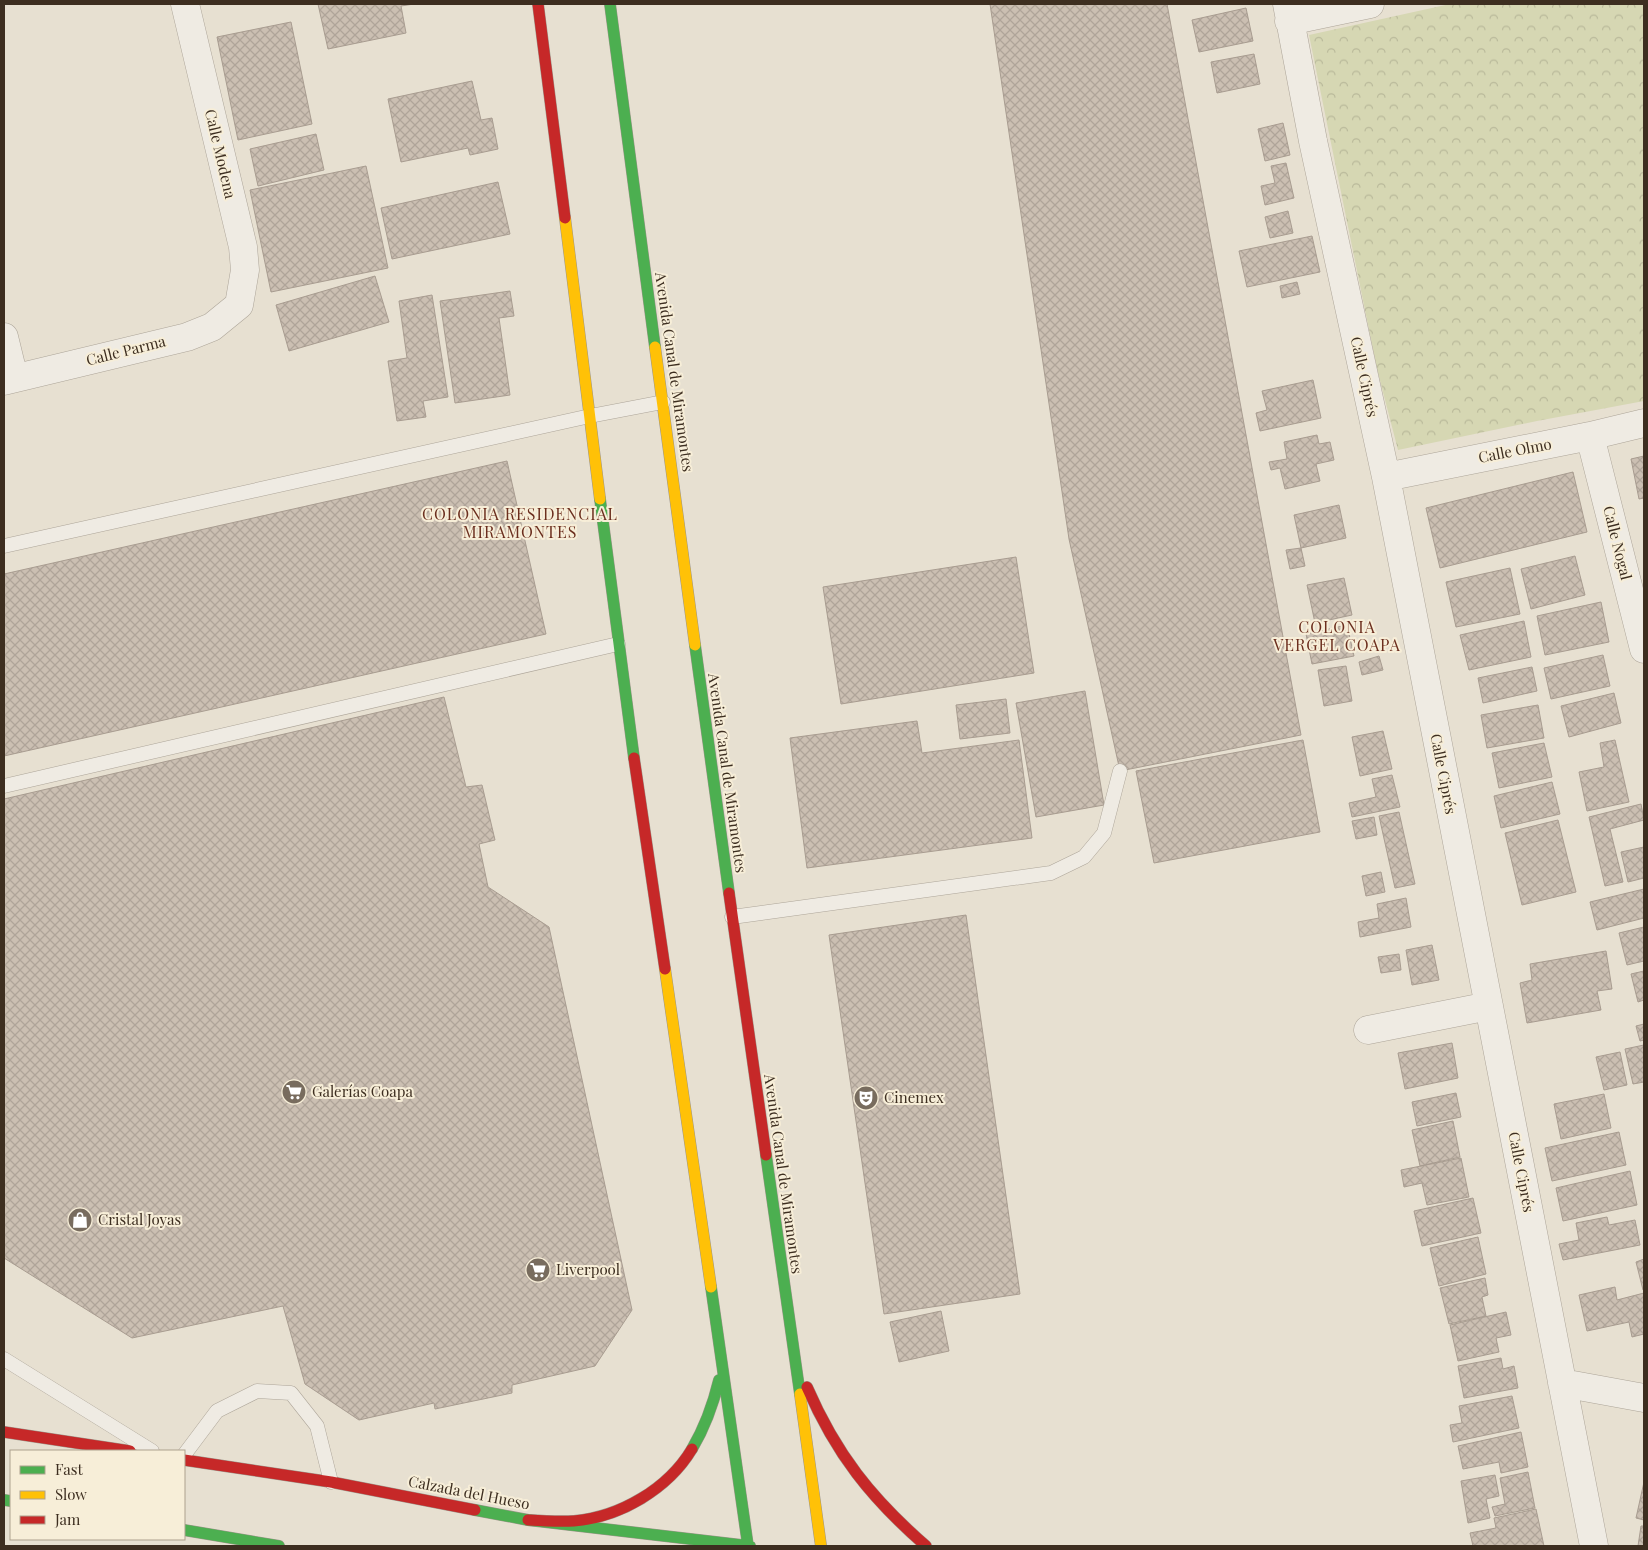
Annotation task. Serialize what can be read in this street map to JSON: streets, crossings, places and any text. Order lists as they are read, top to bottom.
{
  "streets": {
    "main road": ["Avenida Canal de Miramontes", "Calzada del Hueso"],
    "street": [
      "Calle Modena",
      "Calle Parma",
      "Calle Ciprés",
      "Calle Olmo",
      "Calle Nogal"
    ]
  },
  "crossings": [
    ["Calle Modena", "Calle Parma"],
    ["Calle Ciprés", "Calle Olmo"],
    ["Calle Olmo", "Calle Nogal"]
  ],
  "districts": ["COLONIA RESIDENCIAL MIRAMONTES", "COLONIA VERGEL COAPA"],
  "places": {
    "supermarket": ["Galerías Coapa", "Liverpool"],
    "theatre": ["Cinemex"],
    "shop": ["Cristal Joyas"]
  },
  "legend": ["Fast", "Slow", "Jam"]
}
